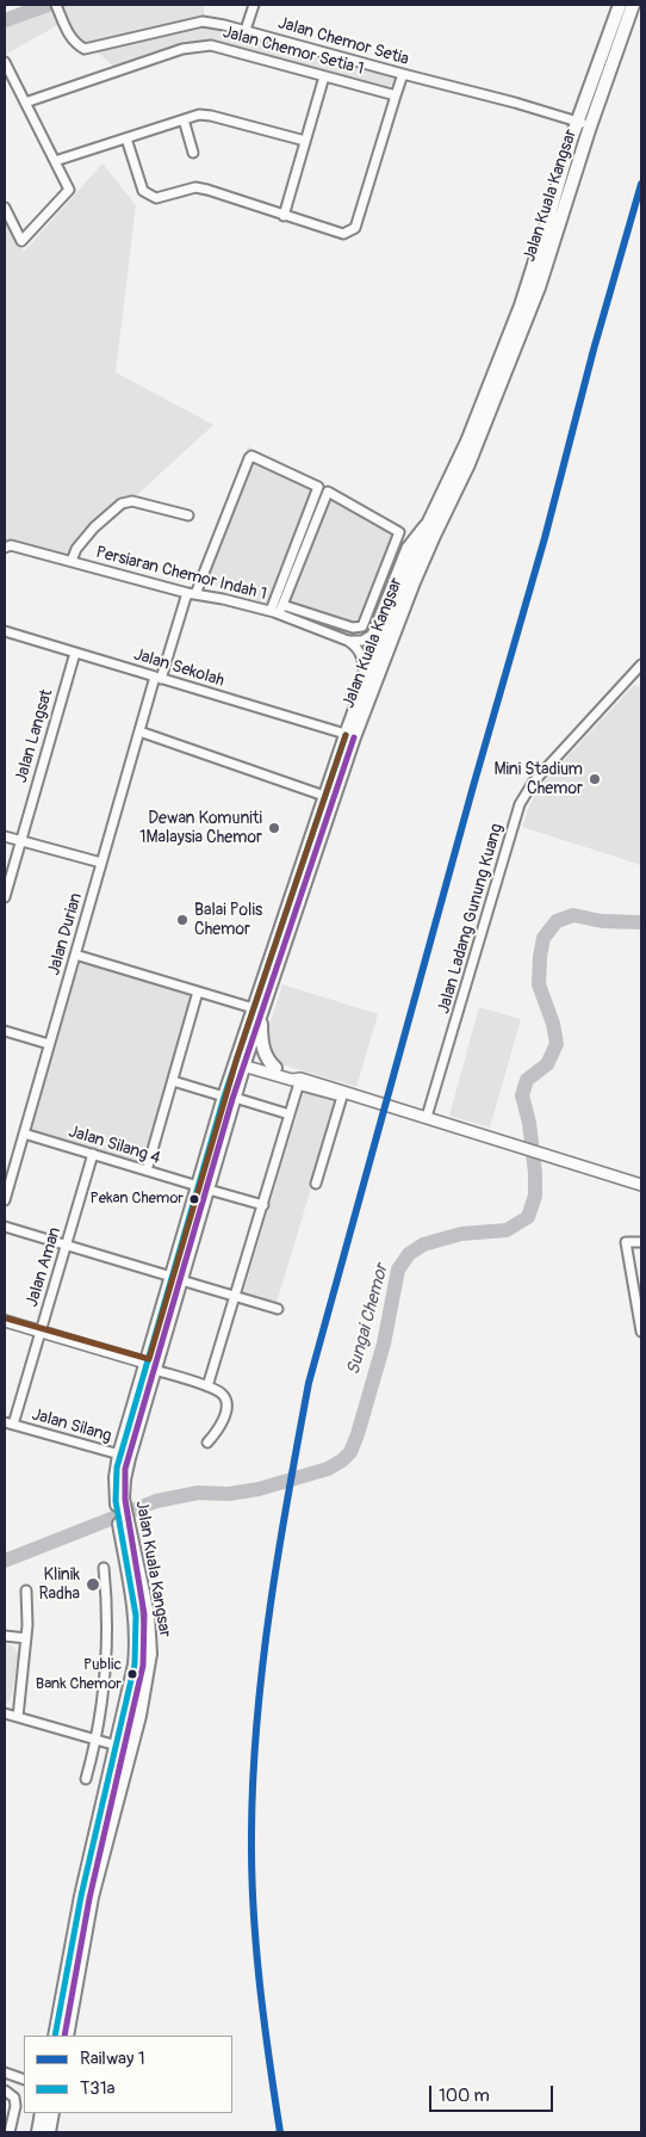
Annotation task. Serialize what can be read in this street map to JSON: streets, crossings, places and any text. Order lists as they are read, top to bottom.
{
  "streets": {
    "highway": ["Jalan Kuala Kangsar"],
    "street": [
      "Jalan Chemor Setia",
      "Jalan Chemor Setia 1",
      "Persiaran Chemor Indah 1",
      "Jalan Sekolah",
      "Jalan Langsat",
      "Jalan Ladang Gunung Kuang",
      "Jalan Durian",
      "Jalan Silang 4",
      "Jalan Aman",
      "Jalan Silang"
    ]
  },
  "crossings": [
    ["Jalan Chemor Setia", "Jalan Kuala Kangsar"],
    ["Jalan Kuala Kangsar", "Jalan Sekolah"],
    ["Jalan Kuala Kangsar", "Jalan Silang 4"],
    ["Jalan Kuala Kangsar", "Jalan Silang"],
    ["Persiaran Chemor Indah 1", "Jalan Durian"],
    ["Jalan Sekolah", "Jalan Langsat"],
    ["Jalan Sekolah", "Jalan Durian"],
    ["Jalan Durian", "Jalan Silang 4"],
    ["Jalan Silang 4", "Jalan Aman"],
    ["Jalan Aman", "Jalan Silang"]
  ],
  "water": ["Sungai Chemor"],
  "places": [
    "Mini Stadium Chemor",
    "Dewan Komuniti 1Malaysia Chemor",
    "Balai Polis Chemor",
    "Pekan Chemor",
    "Klinik Radha",
    "Public Bank Chemor"
  ],
  "lines": ["rail line 1", "transit line T31a"],
  "legend": ["Railway 1", "T31a"],
  "scale_bar": "100 m"
}
